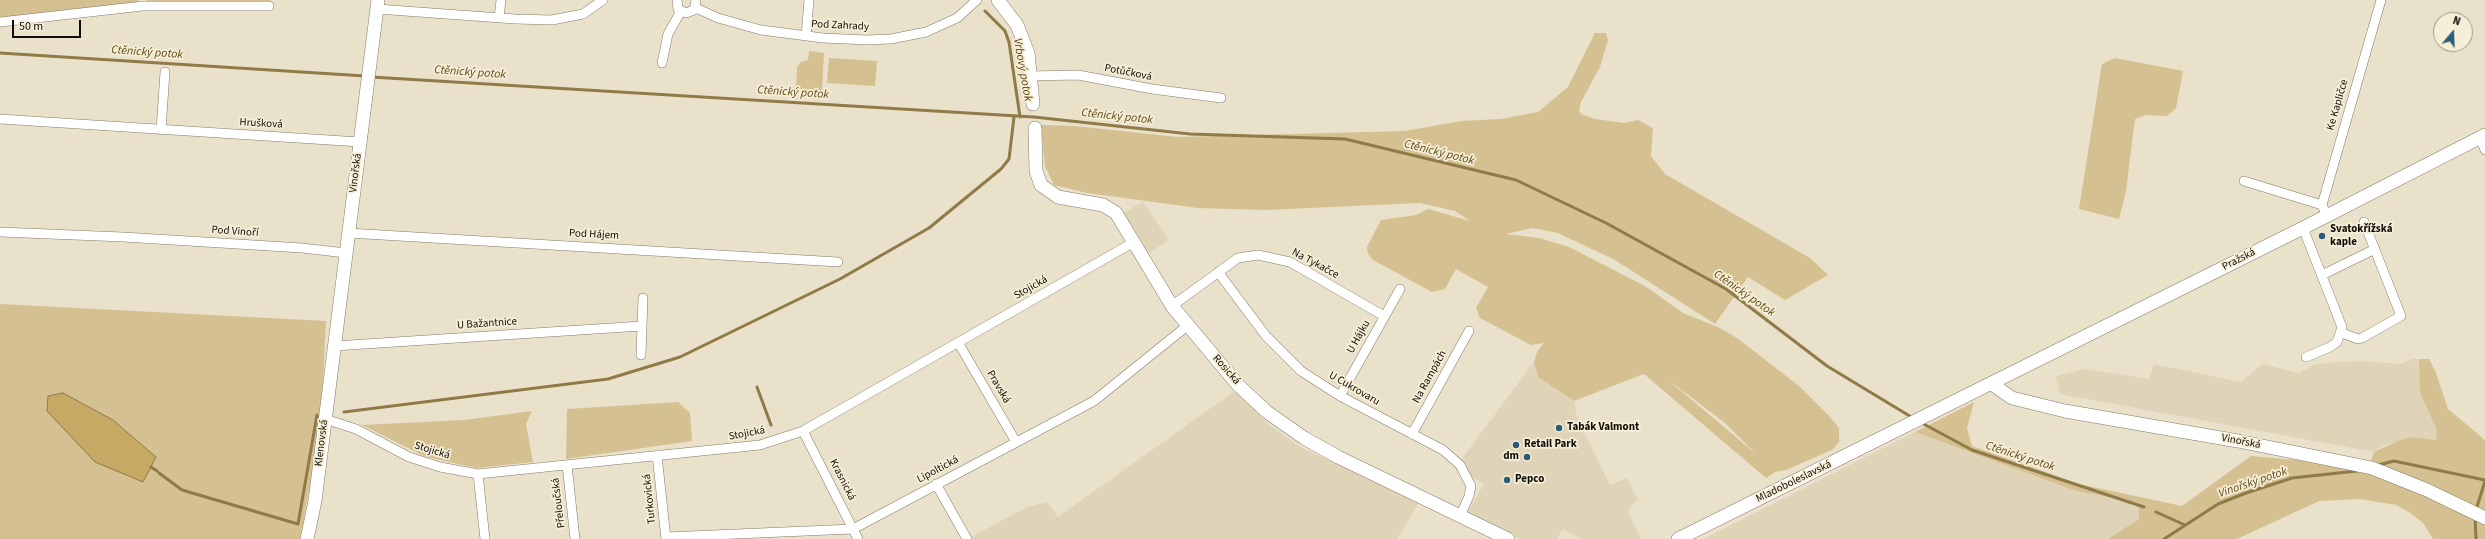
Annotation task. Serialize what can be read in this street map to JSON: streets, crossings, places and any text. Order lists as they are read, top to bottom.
{
  "streets": {
    "street": [
      "Pod Zahrady",
      "Potůčková",
      "Ke Kapličce",
      "Hrušková",
      "Vinořská",
      "Pod Vinoří",
      "Pod Hájem",
      "Pražská",
      "Na Tykačce",
      "Stojická",
      "U Bažantnice",
      "U Hájku",
      "Rosická",
      "Na Rampách",
      "Pravská",
      "U Cukrovaru",
      "Klenovská",
      "Lipoltická",
      "Krasnická",
      "Mladoboleslavská",
      "Turkovická",
      "Přeloučská"
    ]
  },
  "crossings": [
    ["Ke Kapličce", "Pražská"],
    ["Hrušková", "Vinořská"],
    ["Vinořská", "Pod Vinoří"],
    ["Vinořská", "Pod Hájem"],
    ["Vinořská", "Pražská"],
    ["Vinořská", "U Bažantnice"],
    ["Vinořská", "Klenovská"],
    ["Pražská", "Mladoboleslavská"],
    ["Na Tykačce", "U Hájku"],
    ["Na Tykačce", "Rosická"],
    ["Na Tykačce", "U Cukrovaru"],
    ["Stojická", "Rosická"],
    ["Stojická", "Pravská"],
    ["Stojická", "Klenovská"],
    ["Stojická", "Krasnická"],
    ["Stojická", "Turkovická"],
    ["Stojická", "Přeloučská"],
    ["U Bažantnice", "Klenovská"],
    ["U Hájku", "U Cukrovaru"],
    ["Rosická", "U Cukrovaru"],
    ["Rosická", "Lipoltická"],
    ["Na Rampách", "U Cukrovaru"],
    ["Pravská", "Lipoltická"],
    ["Lipoltická", "Krasnická"],
    ["Lipoltická", "Turkovická"]
  ],
  "water": ["Ctěnický potok", "Vrbový potok", "Vinořský potok"],
  "places": [
    "Svatokřížská kaple",
    "Tabák Valmont",
    "Retail Park",
    "dm",
    "Pepco"
  ],
  "scale_bar": "50 m",
  "north": "top"
}
